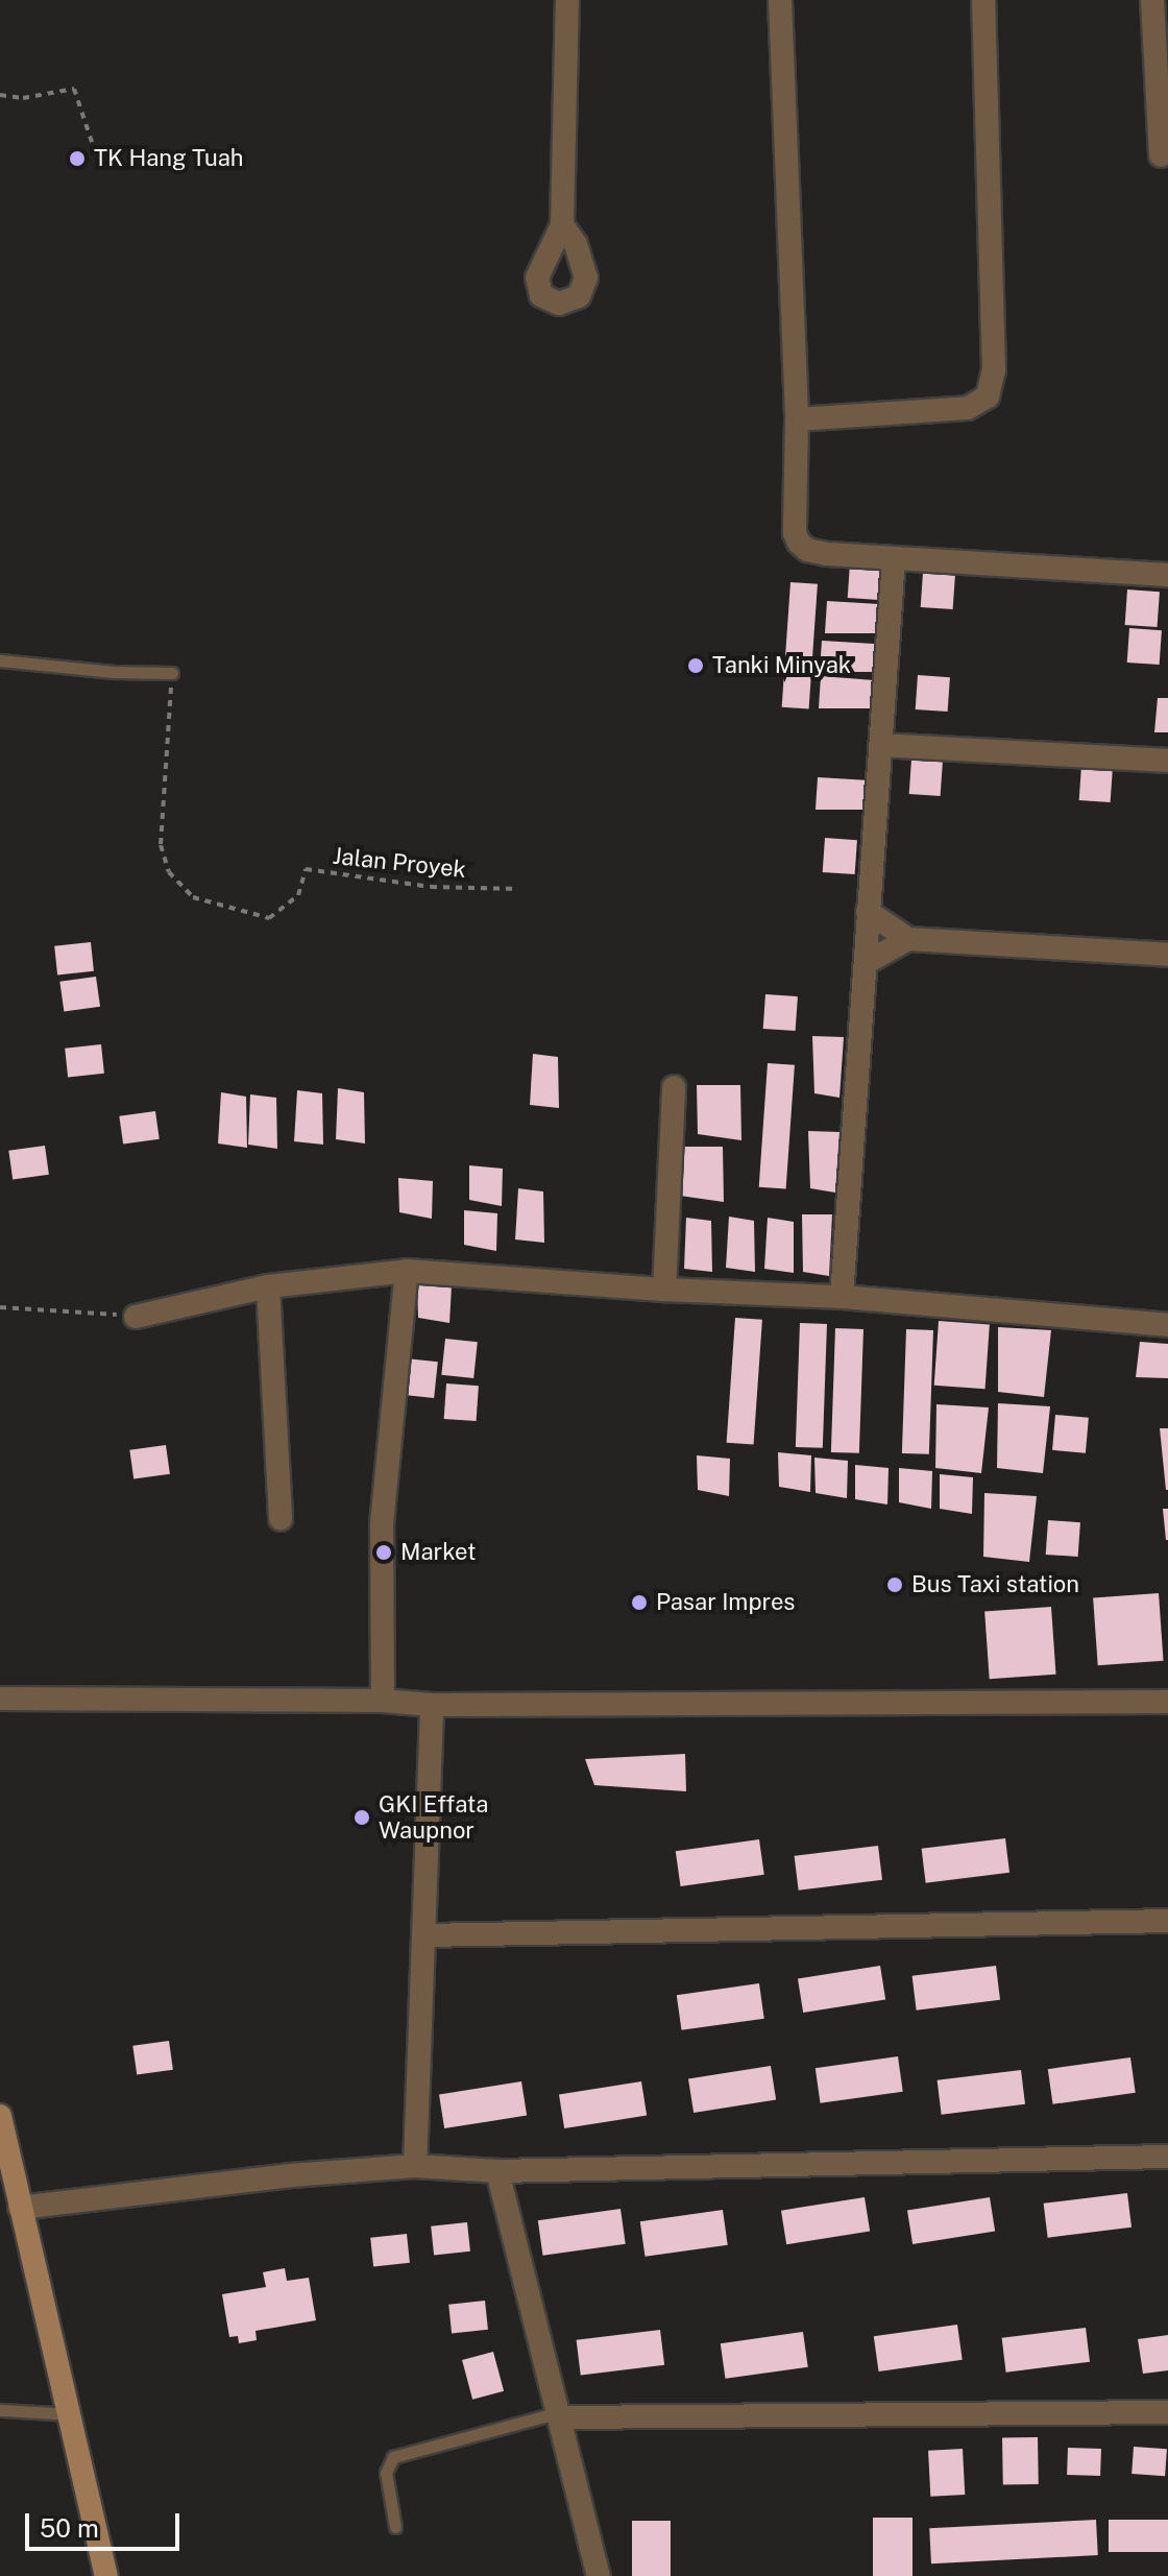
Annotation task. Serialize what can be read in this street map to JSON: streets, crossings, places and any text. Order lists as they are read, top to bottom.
{
  "streets": {
    "path": ["Jalan Proyek"]
  },
  "places": [
    "TK Hang Tuah",
    "Tanki Minyak",
    "Market",
    "Bus Taxi station",
    "Pasar Impres",
    "GKI Effata Waupnor"
  ],
  "scale_bar": "50 m"
}
